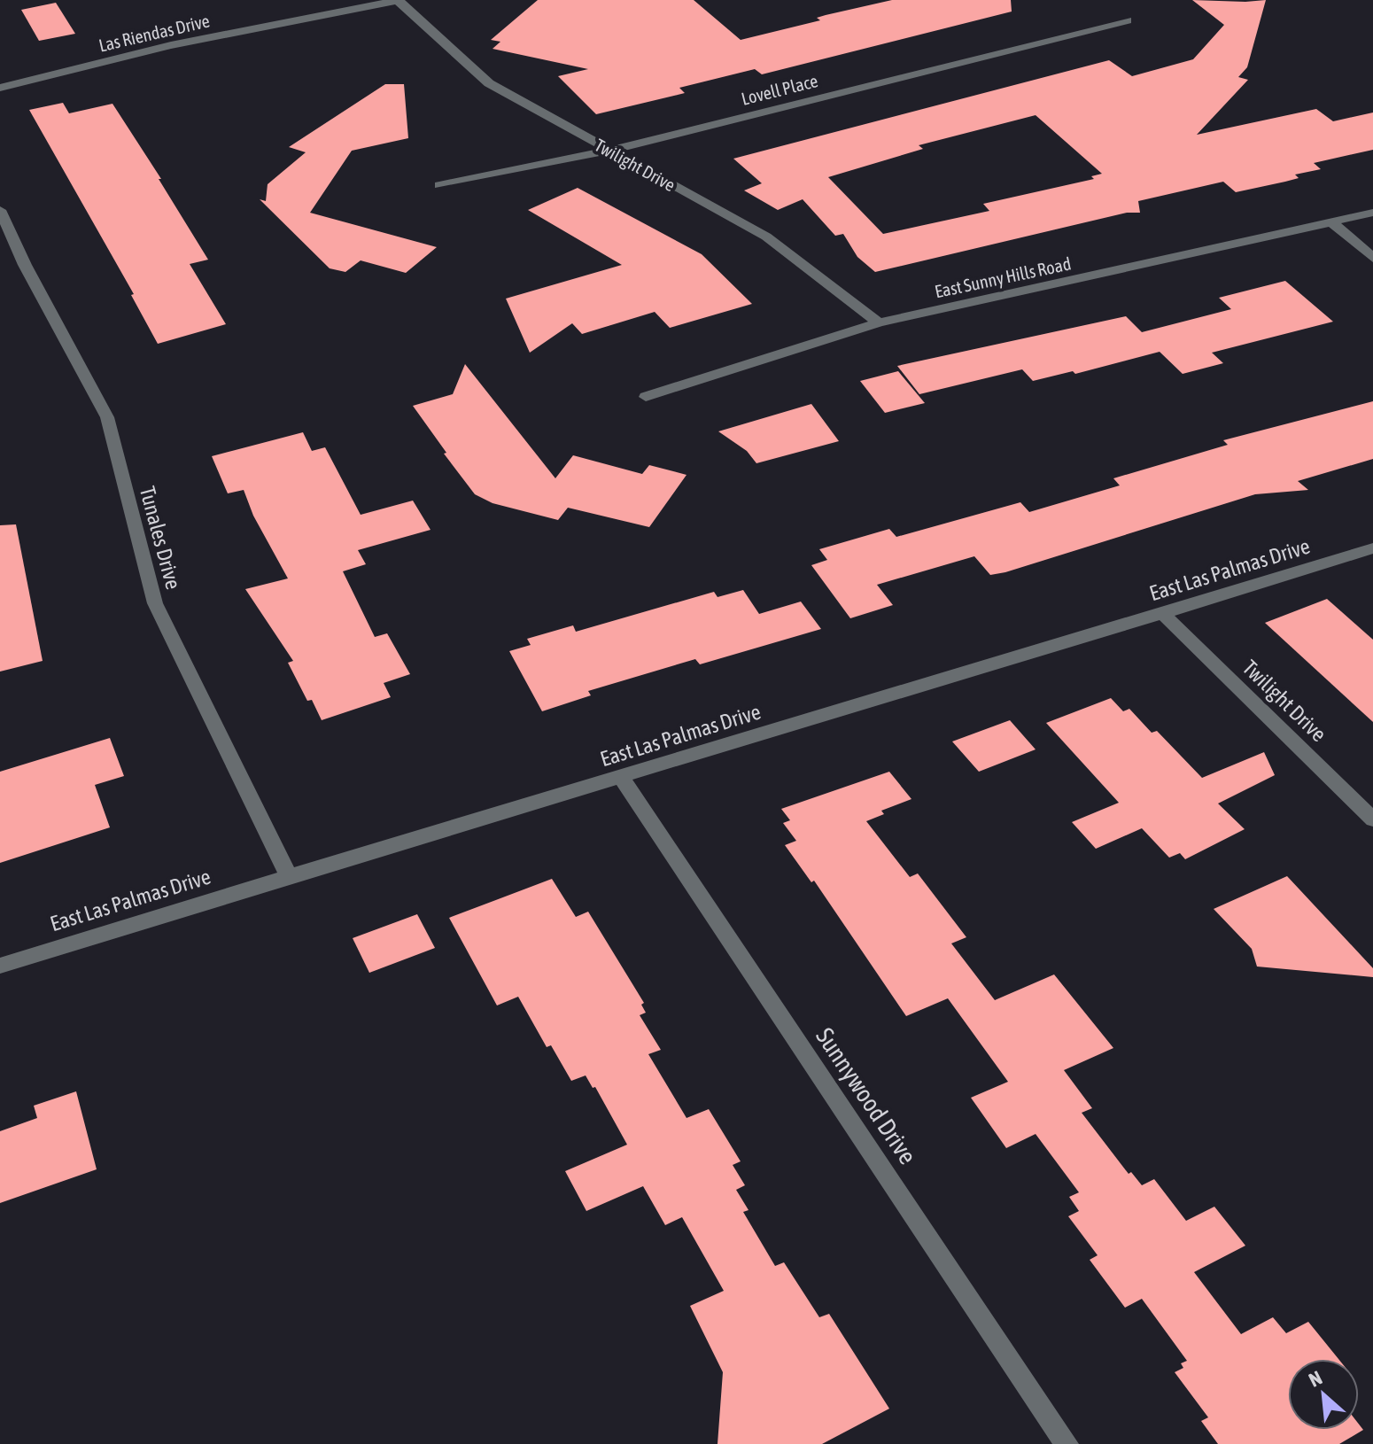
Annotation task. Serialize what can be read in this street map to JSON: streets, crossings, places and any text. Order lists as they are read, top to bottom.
{
  "streets": {
    "street": [
      "Las Riendas Drive",
      "Lovell Place",
      "Twilight Drive",
      "East Sunny Hills Road",
      "Tunales Drive",
      "East Las Palmas Drive",
      "Sunnywood Drive"
    ]
  },
  "crossings": [
    ["Las Riendas Drive", "Twilight Drive"],
    ["Lovell Place", "Twilight Drive"],
    ["Twilight Drive", "East Sunny Hills Road"],
    ["Twilight Drive", "East Las Palmas Drive"],
    ["Tunales Drive", "East Las Palmas Drive"],
    ["East Las Palmas Drive", "Sunnywood Drive"]
  ],
  "north": "top left"
}
